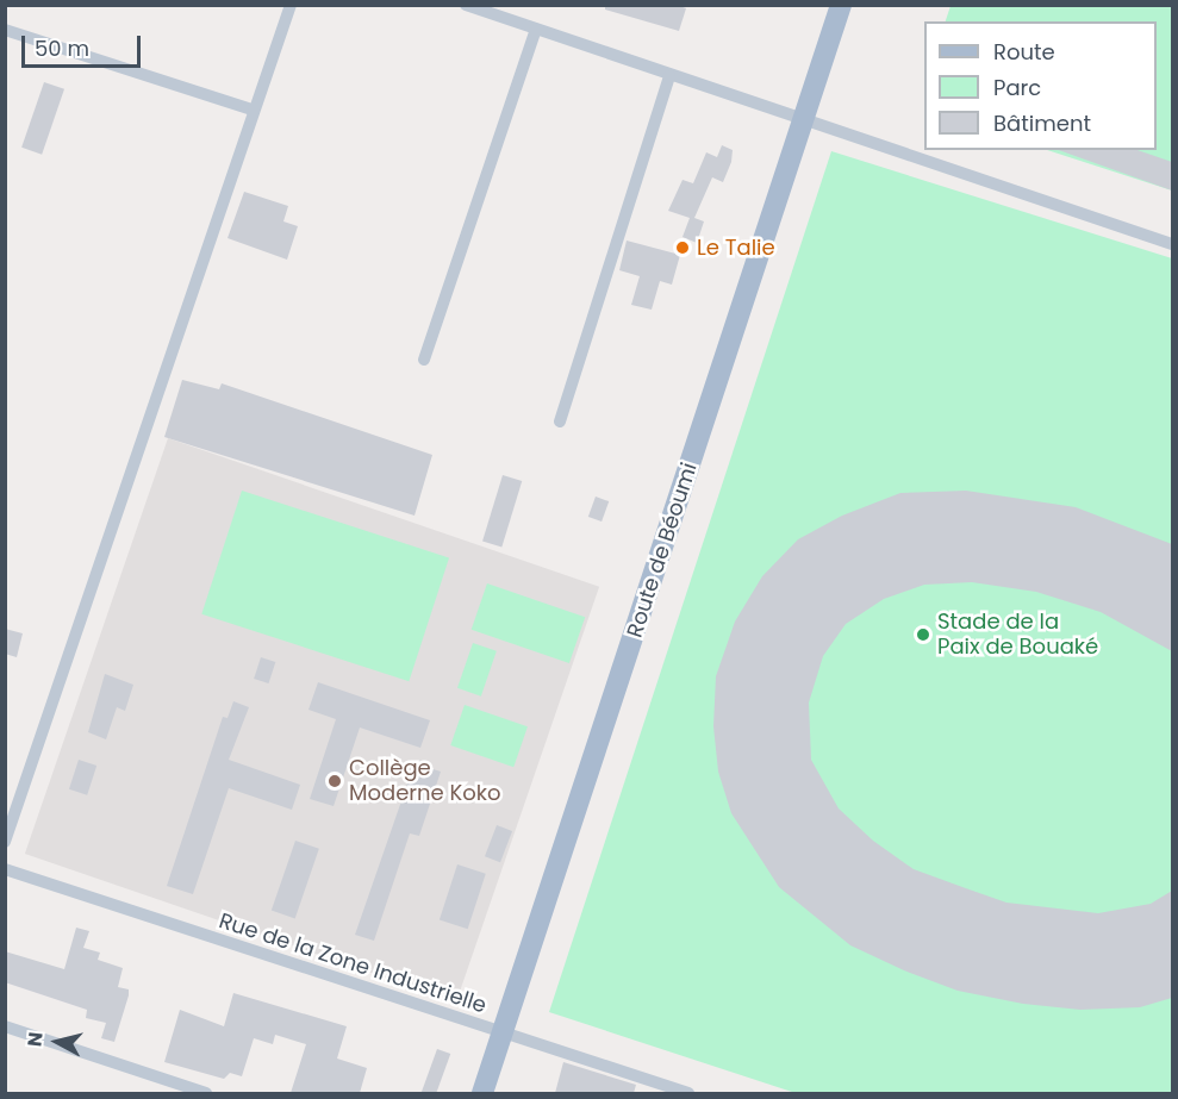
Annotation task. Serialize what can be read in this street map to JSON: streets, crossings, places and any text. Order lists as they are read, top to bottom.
{
  "streets": {
    "main road": ["Route de Béoumi"],
    "street": ["Rue de la Zone Industrielle"]
  },
  "crossings": [
    ["Route de Béoumi", "Rue de la Zone Industrielle"]
  ],
  "places": ["Le Talie", "Stade de la Paix de Bouaké", "Collège Moderne Koko"],
  "legend": ["Route", "Parc", "Bâtiment"],
  "scale_bar": "50 m",
  "north": "left"
}
